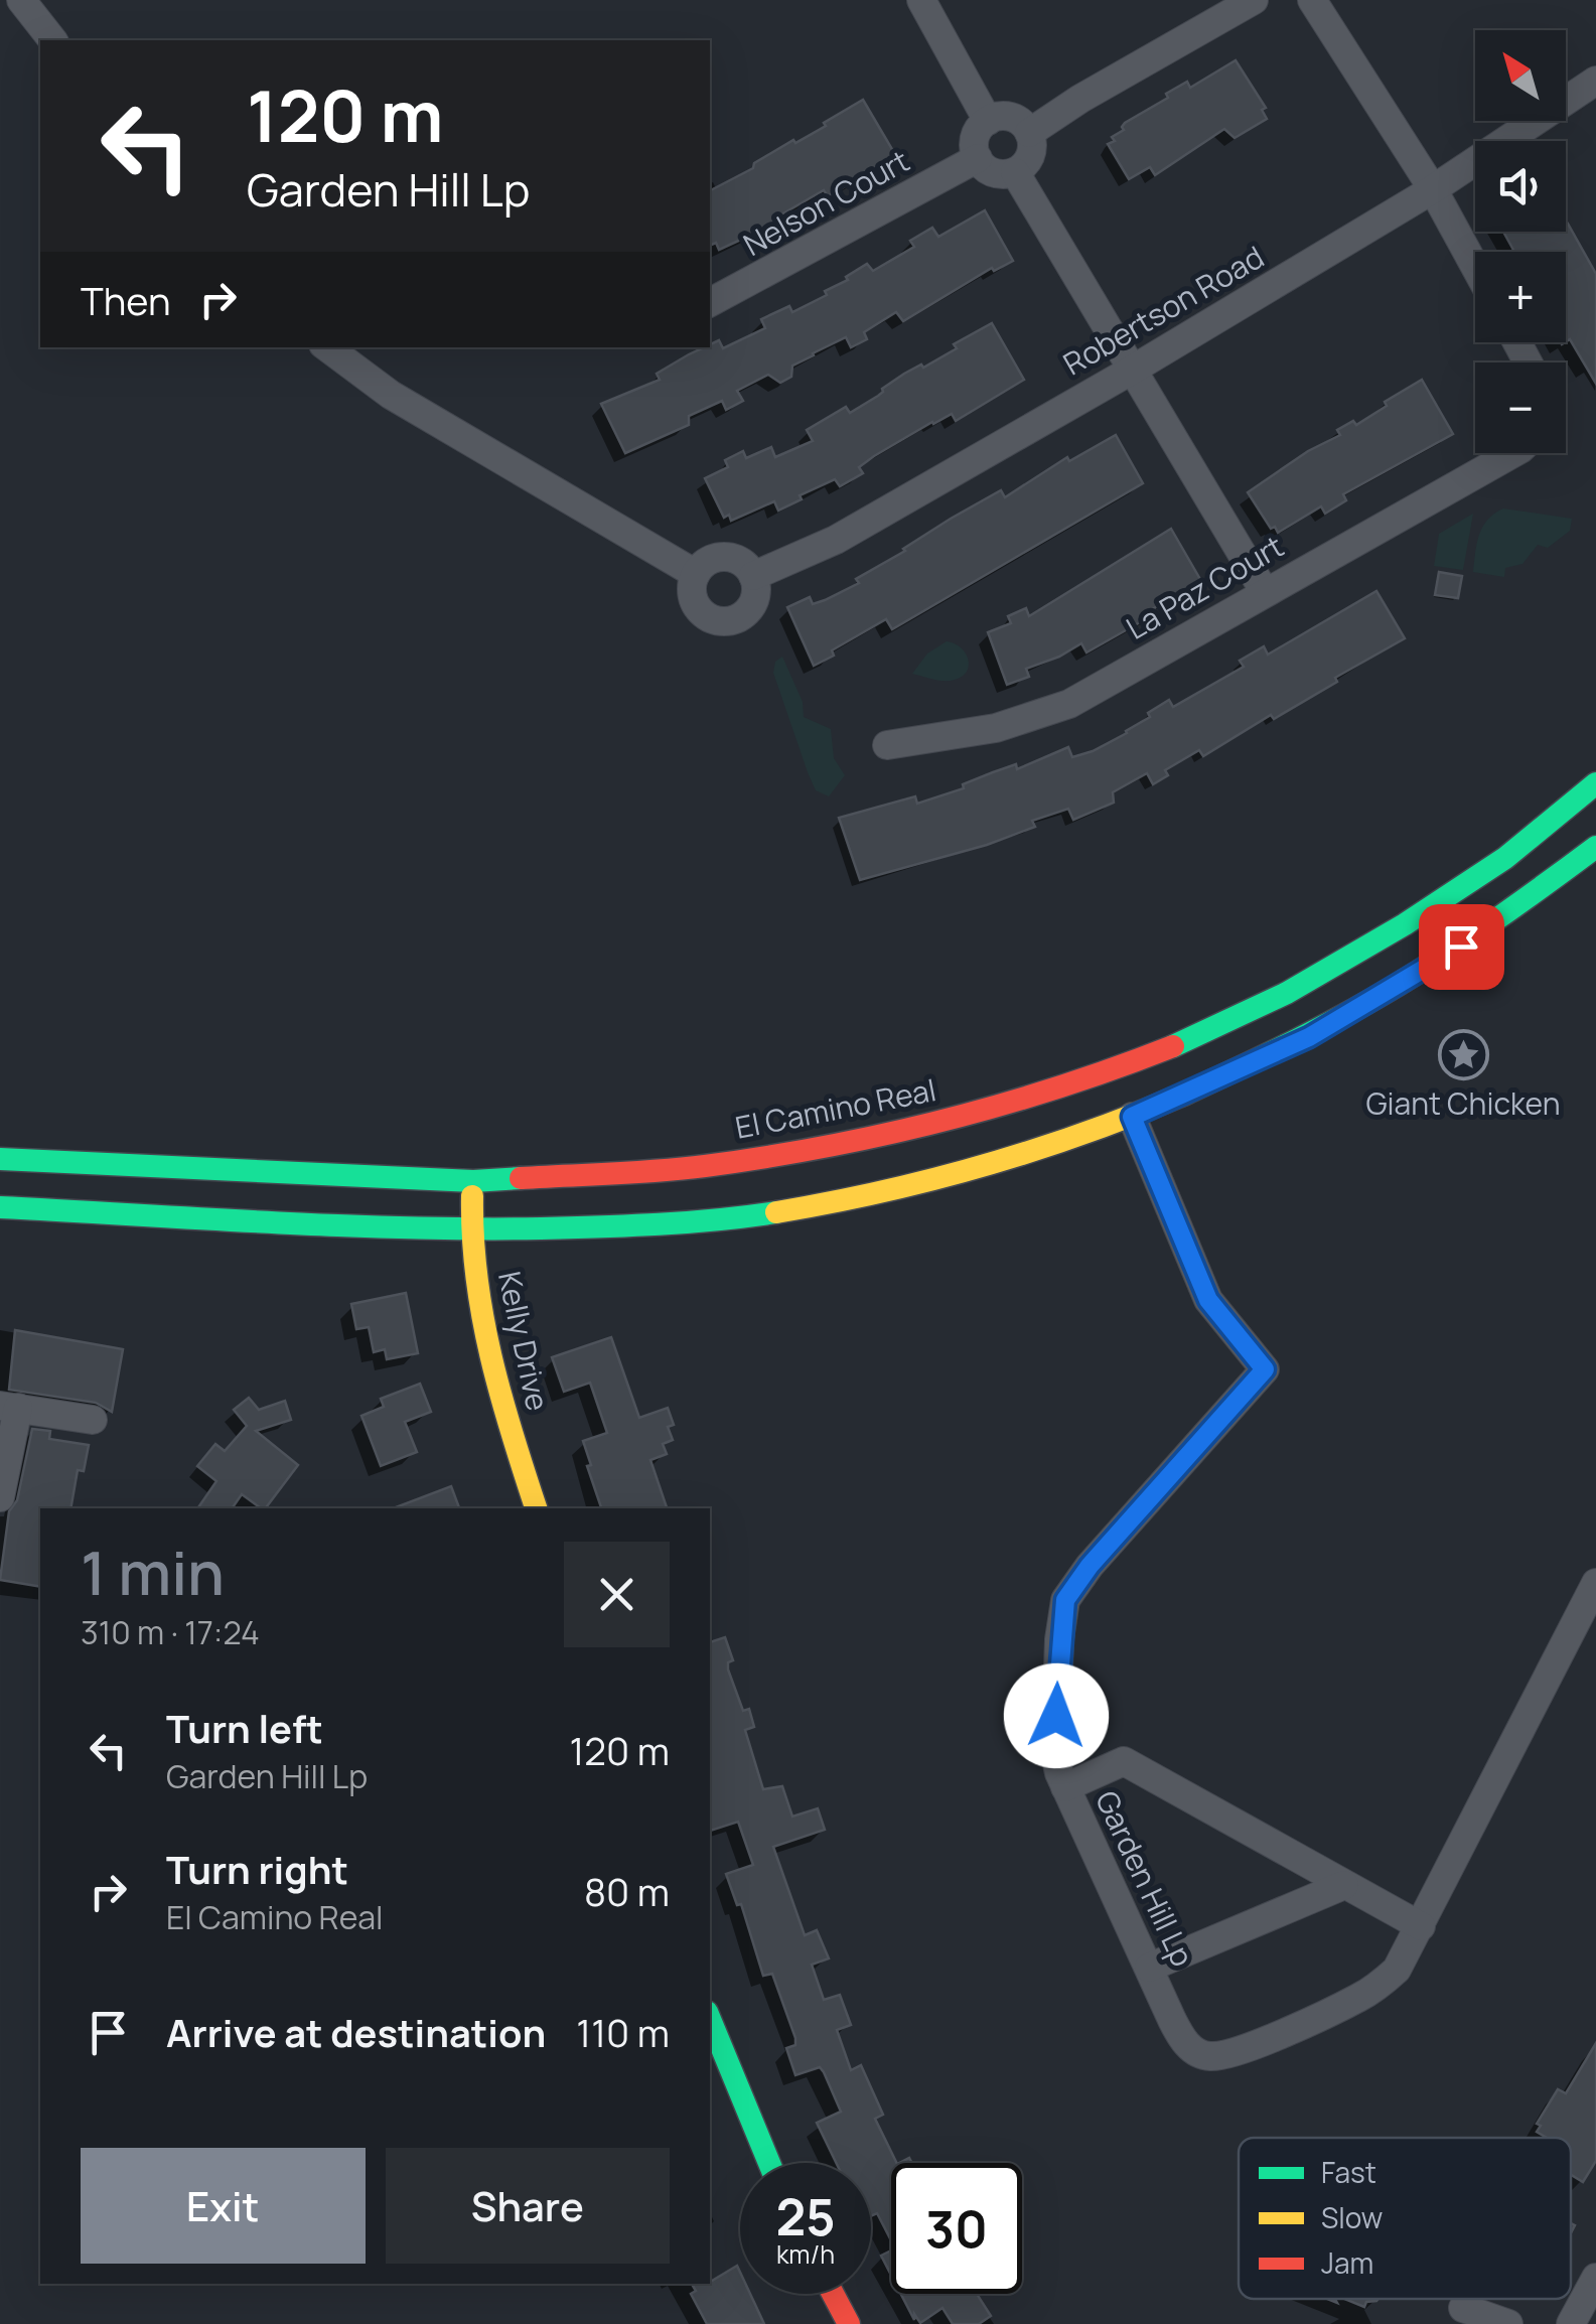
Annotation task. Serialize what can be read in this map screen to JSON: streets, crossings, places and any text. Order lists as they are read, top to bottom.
{
  "streets": {
    "main road": ["El Camino Real", "Kelly Drive"],
    "street": [
      "Nelson Court",
      "Robertson Road",
      "La Paz Court",
      "Garden Hill Lp"
    ]
  },
  "crossings": [
    ["El Camino Real", "Kelly Drive"]
  ],
  "places": {
    "place": ["Giant Chicken"]
  },
  "legend": ["Fast", "Slow", "Jam"],
  "north": "top left",
  "page": {
    "map_buttons": ["+", "−"],
    "turn": ["120 m", "Garden Hill Lp"],
    "then": "Then",
    "heading": ["1 min", "310 m · 17:24"],
    "list": [
      {
        "name": "Turn left",
        "note": "Garden Hill Lp",
        "value": "120 m"
      },
      {
        "name": "Turn right",
        "note": "El Camino Real",
        "value": "80 m"
      },
      {
        "name": "Arrive at destination",
        "value": "110 m"
      }
    ],
    "buttons": ["Exit", "Share"],
    "speed": "25 km/h",
    "limit": "30"
  }
}
